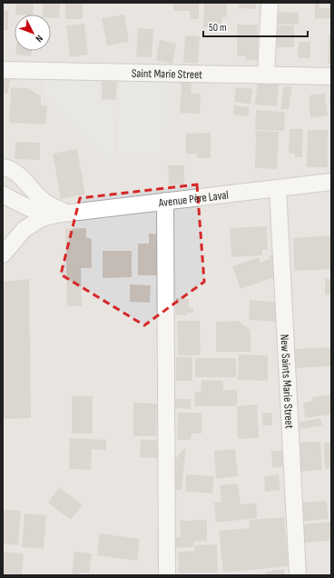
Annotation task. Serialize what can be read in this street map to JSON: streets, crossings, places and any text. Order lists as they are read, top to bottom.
{
  "streets": {
    "street": ["Saint Marie Street", "Avenue Père Laval", "New Saints Marie Street"]
  },
  "crossings": [
    ["Avenue Père Laval", "New Saints Marie Street"]
  ],
  "scale_bar": "50 m",
  "north": "bottom right"
}
